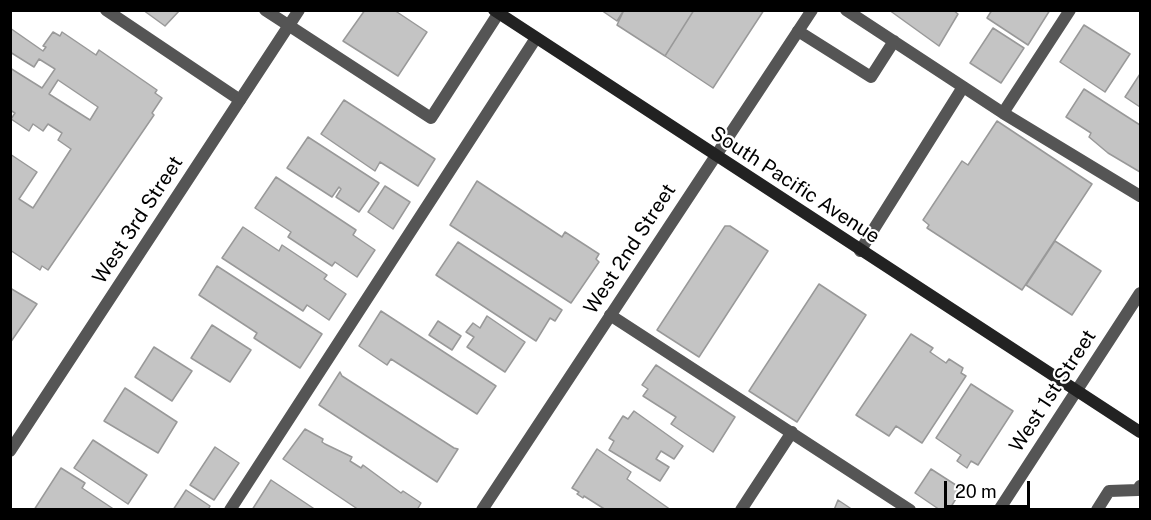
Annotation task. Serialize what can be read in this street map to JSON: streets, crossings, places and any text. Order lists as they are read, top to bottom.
{
  "streets": {
    "main road": ["South Pacific Avenue"],
    "street": ["West 3rd Street", "West 2nd Street", "West 1st Street"]
  },
  "crossings": [
    ["South Pacific Avenue", "West 2nd Street"],
    ["South Pacific Avenue", "West 1st Street"]
  ],
  "scale_bar": "20 m"
}
